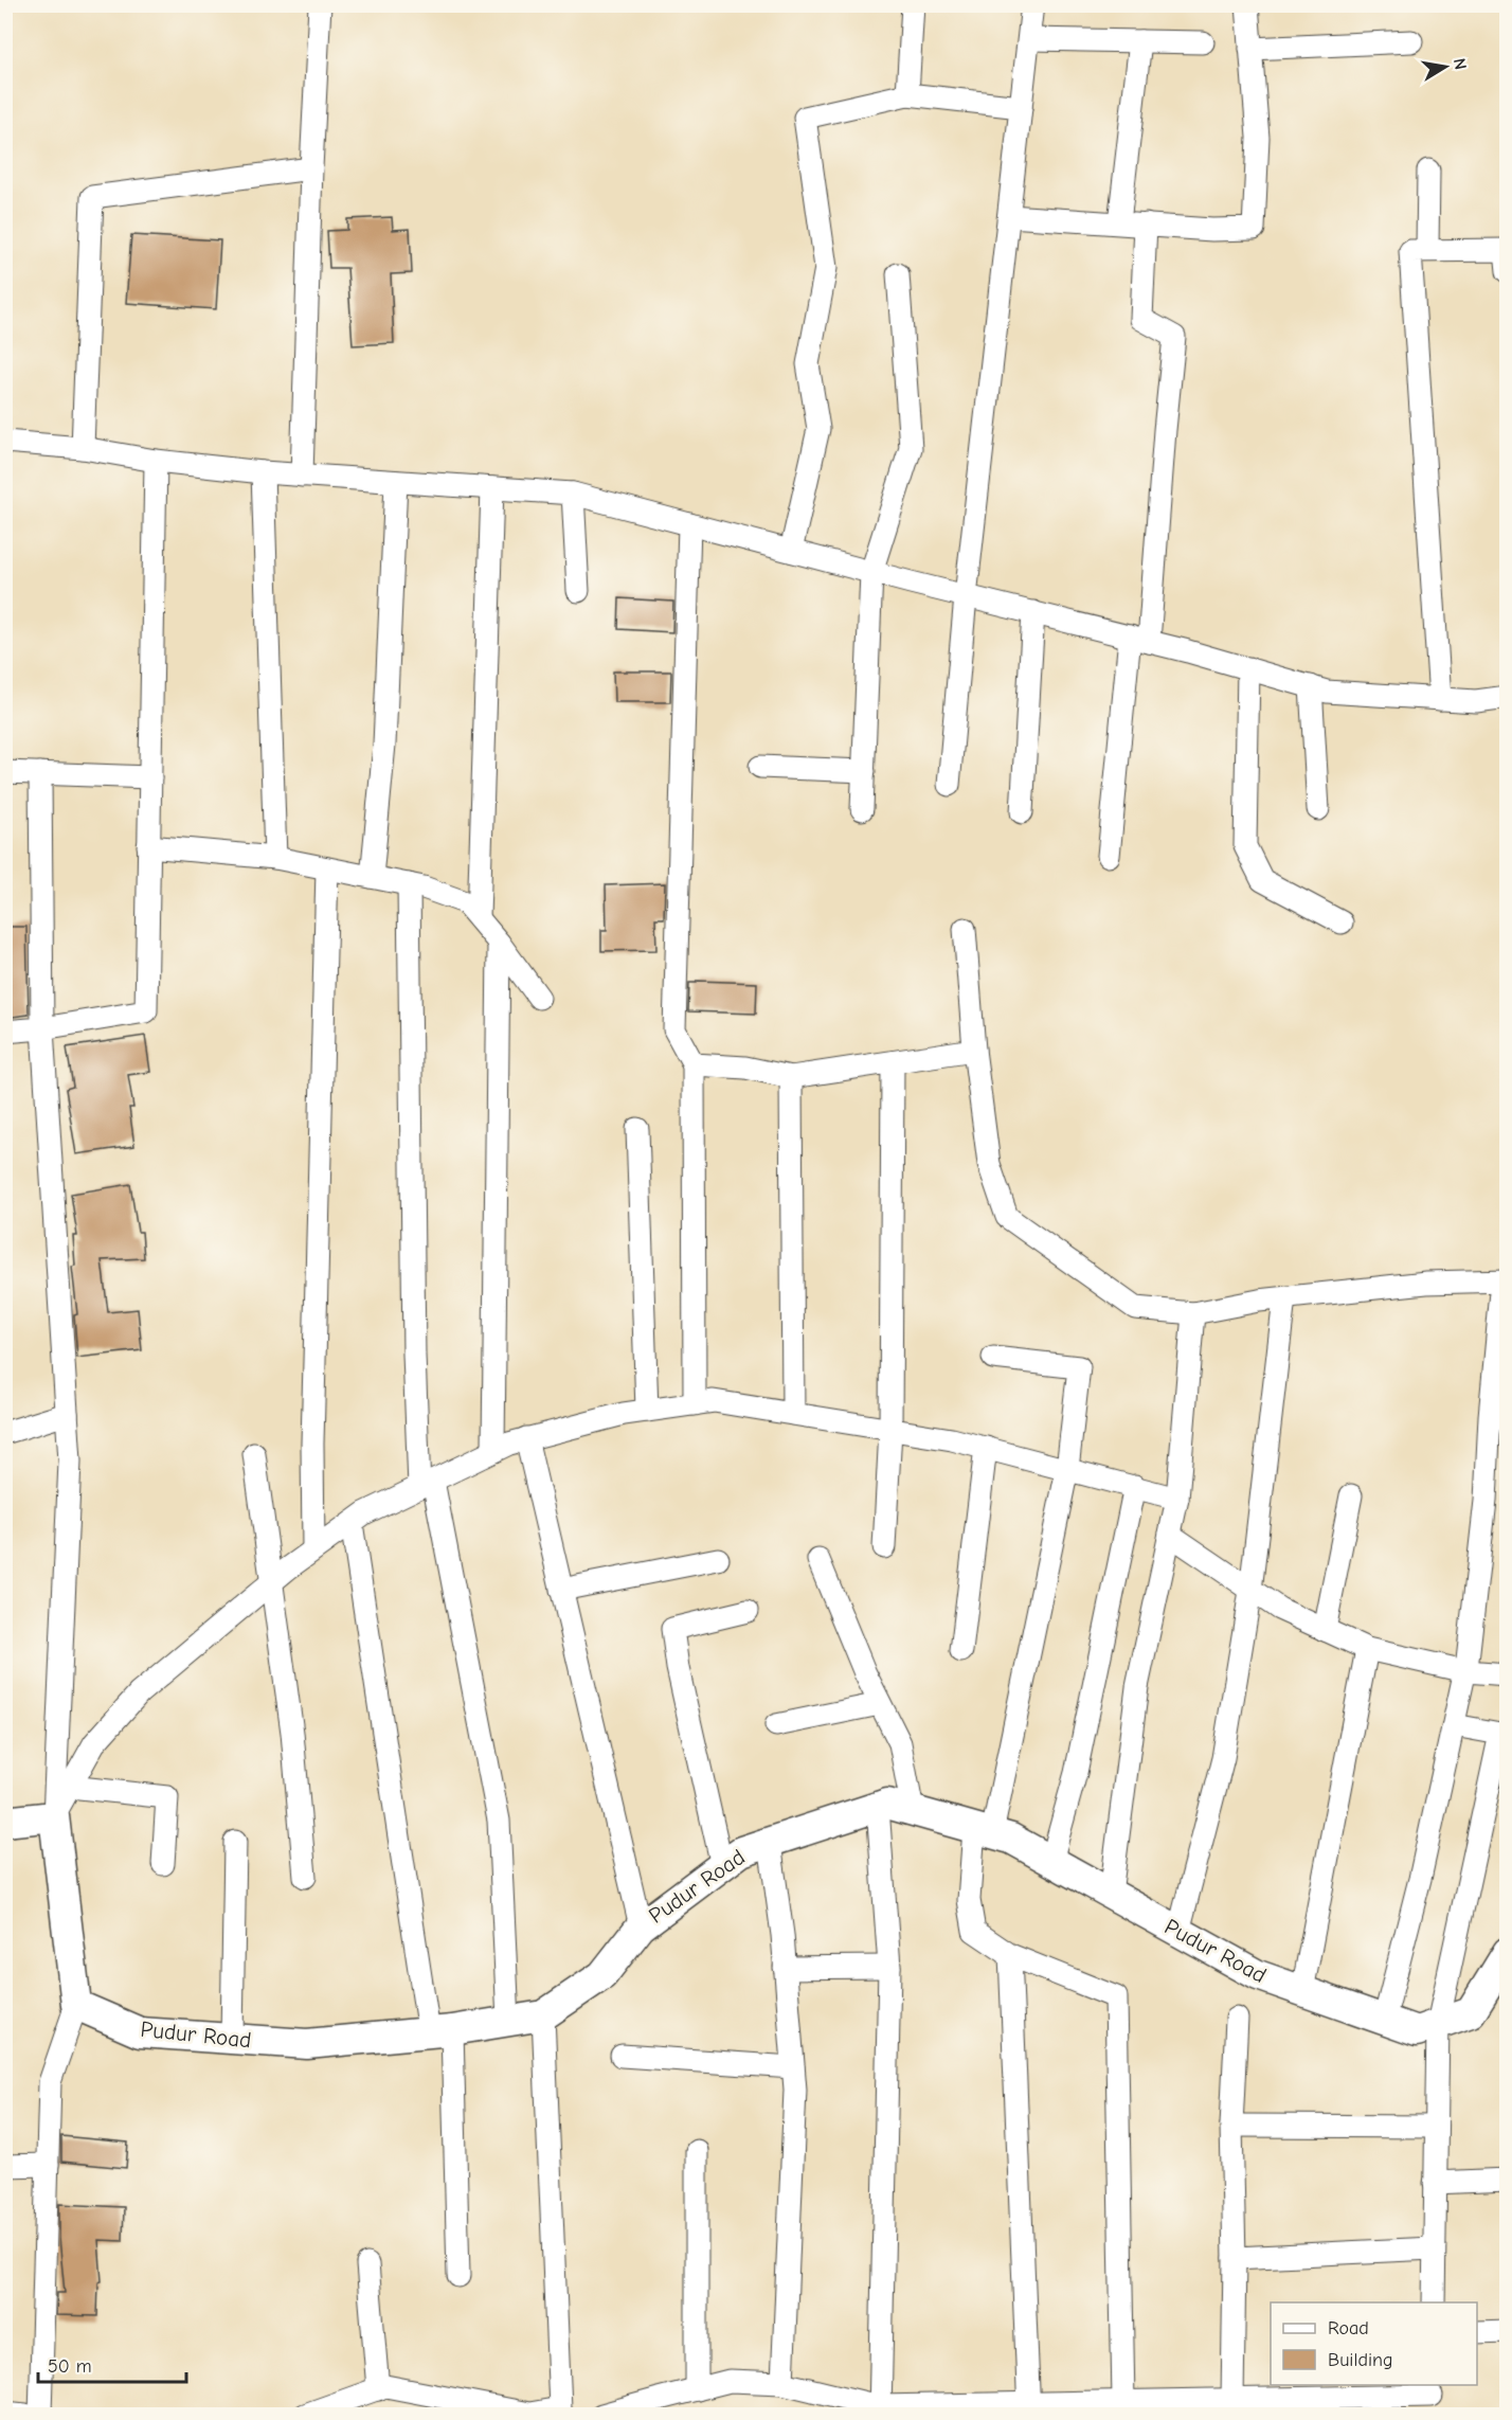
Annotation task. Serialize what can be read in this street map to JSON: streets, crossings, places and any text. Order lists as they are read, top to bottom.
{
  "streets": {
    "street": ["Pudur Road"]
  },
  "legend": ["Road", "Building"],
  "scale_bar": "50 m",
  "north": "right"
}
